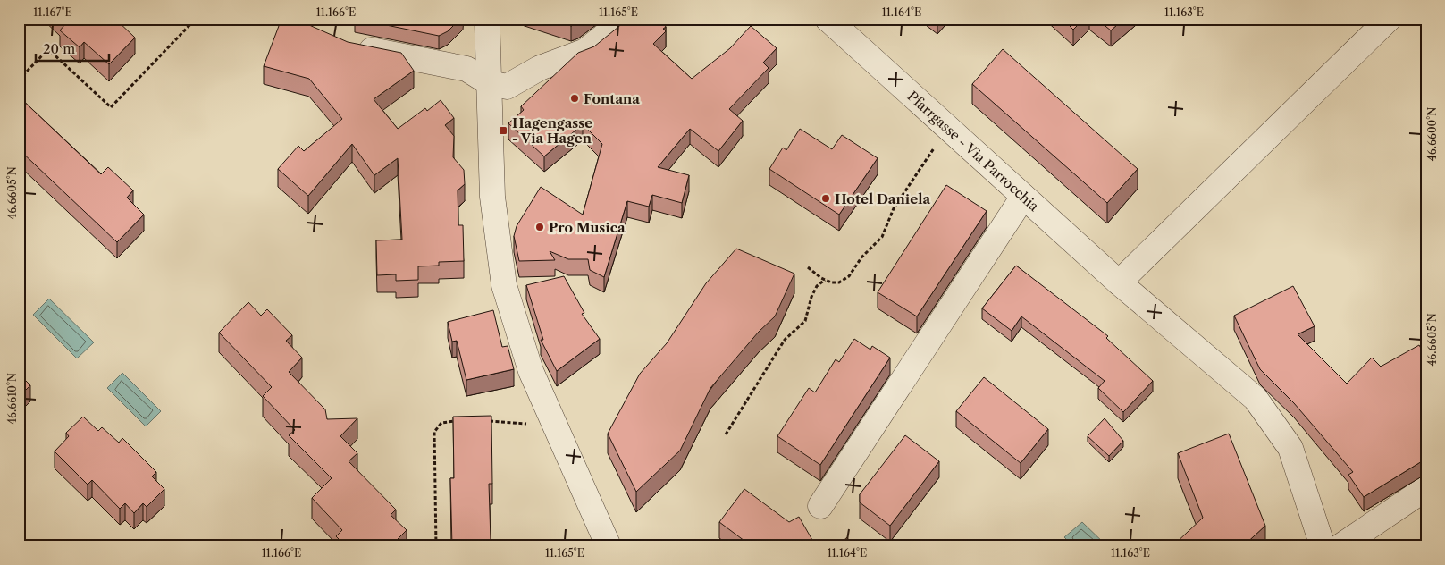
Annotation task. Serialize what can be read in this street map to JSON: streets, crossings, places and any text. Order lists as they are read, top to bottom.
{
  "streets": {
    "street": ["Pfarrgasse - Via Parrocchia"]
  },
  "places": {
    "other": ["Fontana", "Hotel Daniela", "Pro Musica"],
    "transit": ["Hagengasse - Via Hagen"]
  },
  "scale_bar": "20 m",
  "coordinates": [
    "11.167°E",
    "11.166°E",
    "11.165°E",
    "11.164°E",
    "11.163°E",
    "46.6600°N",
    "46.6605°N",
    "46.6610°N"
  ]
}
